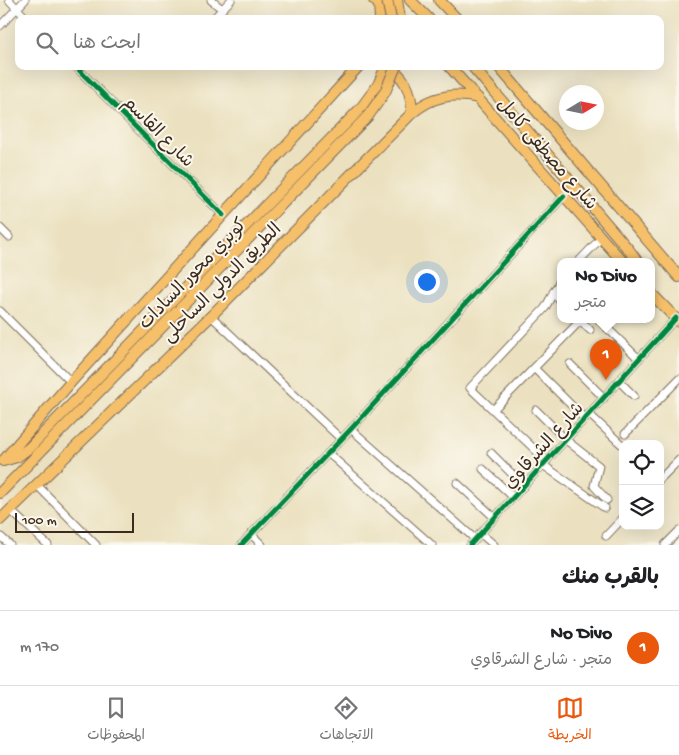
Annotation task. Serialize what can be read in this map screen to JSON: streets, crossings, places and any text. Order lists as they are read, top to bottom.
{
  "streets": {
    "main road": ["شارع مصطفى كامل", "كوبري محور السادات", "الطريق الدولي الساحلى"],
    "street": ["شارع القاسم", "شارع الشرقاوي"]
  },
  "crossings": [
    ["شارع مصطفى كامل", "الطريق الدولي الساحلى"]
  ],
  "scale_bar": "100 m",
  "north": "right",
  "page": {
    "search": "ابحث هنا",
    "popup": ["No Divo", "متجر"],
    "pins": "1",
    "scale": "100 m",
    "heading": "بالقرب منك",
    "list": [
      {
        "mark": "1",
        "name": "No Divo",
        "note": "متجر · شارع الشرقاوي",
        "value": "170 m"
      }
    ],
    "nav": ["الخريطة", "الاتجاهات", "المحفوظات"]
  }
}
